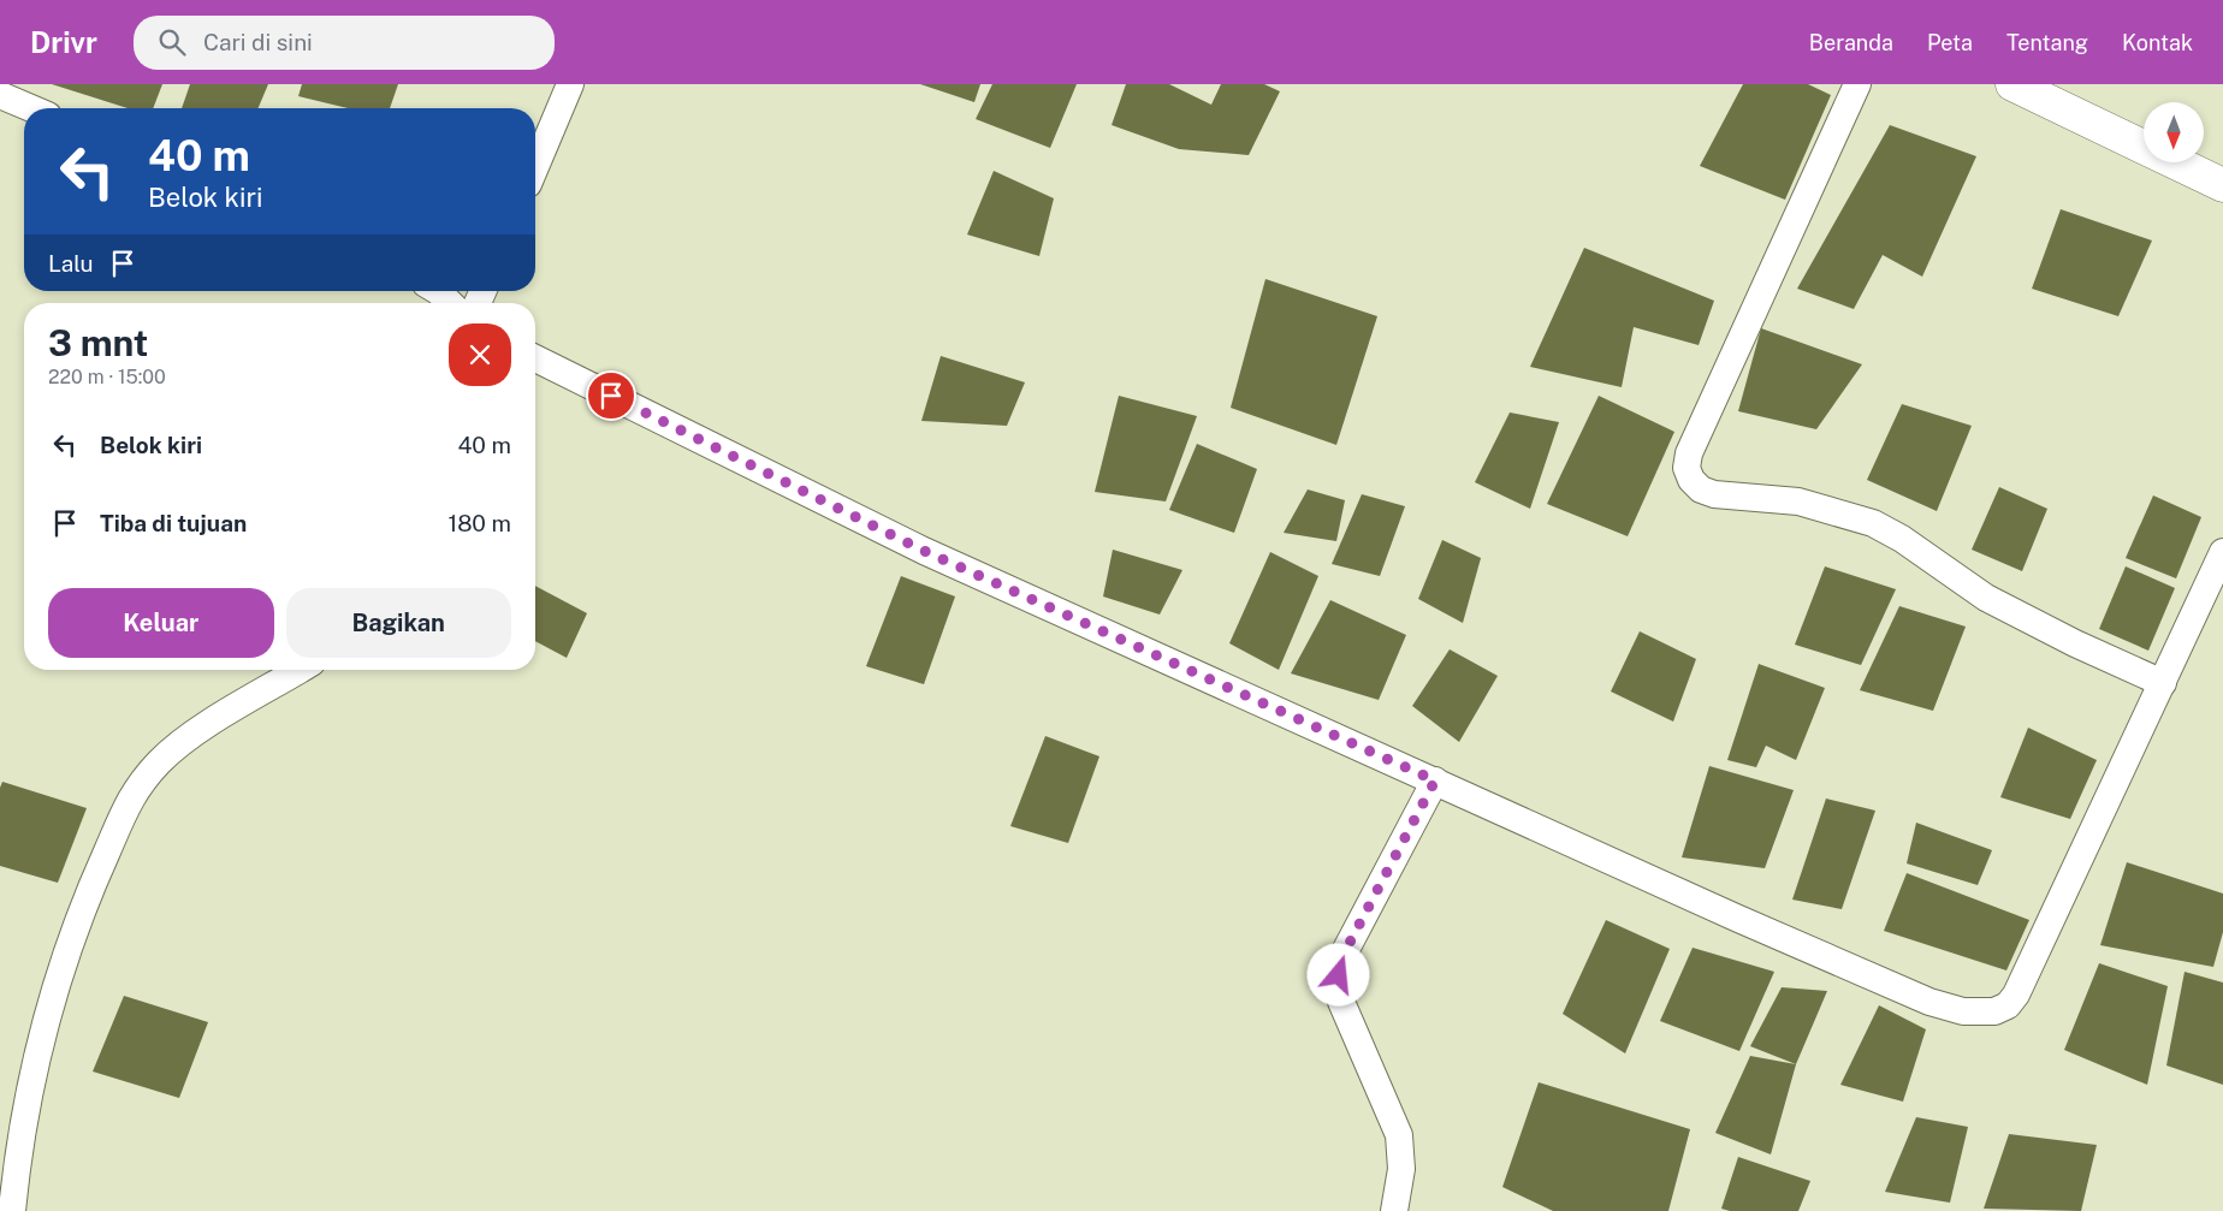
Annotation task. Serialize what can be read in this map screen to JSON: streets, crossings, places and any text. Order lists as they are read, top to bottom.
{
  "north": "bottom",
  "page": {
    "header": "Drivr",
    "search": "Cari di sini",
    "nav": [
      "Beranda",
      "Peta",
      "Tentang",
      "Kontak"
    ],
    "turn": ["40 m", "Belok kiri"],
    "then": "Lalu",
    "heading": ["3 mnt", "220 m · 15:00"],
    "list": [
      {
        "name": "Belok kiri",
        "value": "40 m"
      },
      {
        "name": "Tiba di tujuan",
        "value": "180 m"
      }
    ],
    "buttons": ["Keluar", "Bagikan"]
  }
}
